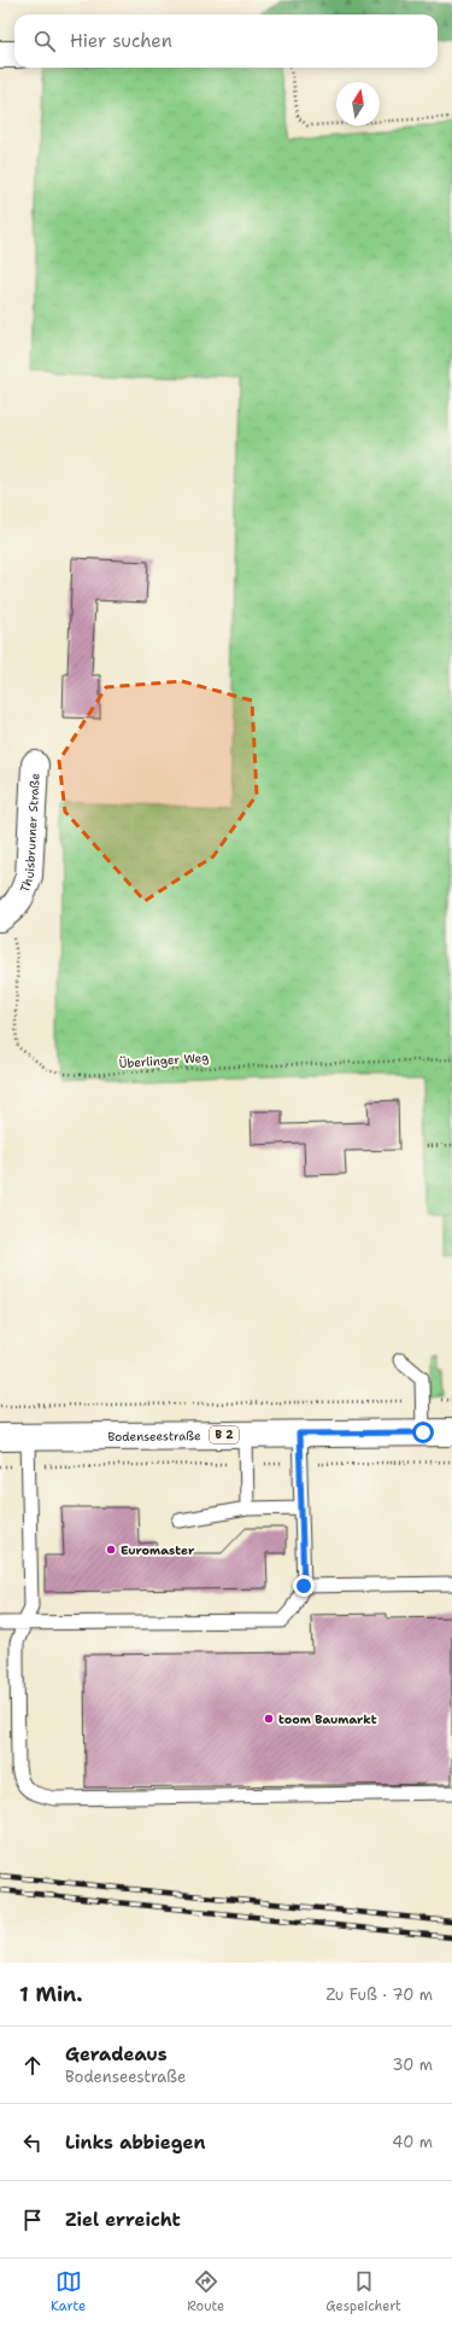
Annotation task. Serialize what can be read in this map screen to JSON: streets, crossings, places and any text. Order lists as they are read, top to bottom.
{
  "streets": {
    "main road": ["Thuisbrunner Straße", "B 2", "Bodenseestraße"],
    "path": ["Überlinger Weg"]
  },
  "crossings": [
    ["Thuisbrunner Straße", "Überlinger Weg"]
  ],
  "places": ["Euromaster", "toom Baumarkt"],
  "north": "top",
  "page": {
    "search": "Hier suchen",
    "heading": ["1 Min.", "Zu Fuß · 70 m"],
    "list": [
      ["Geradeaus", "Bodenseestraße", "30 m"],
      ["Links abbiegen", "40 m"],
      "Ziel erreicht"
    ],
    "nav": ["Karte", "Route", "Gespeichert"]
  }
}
